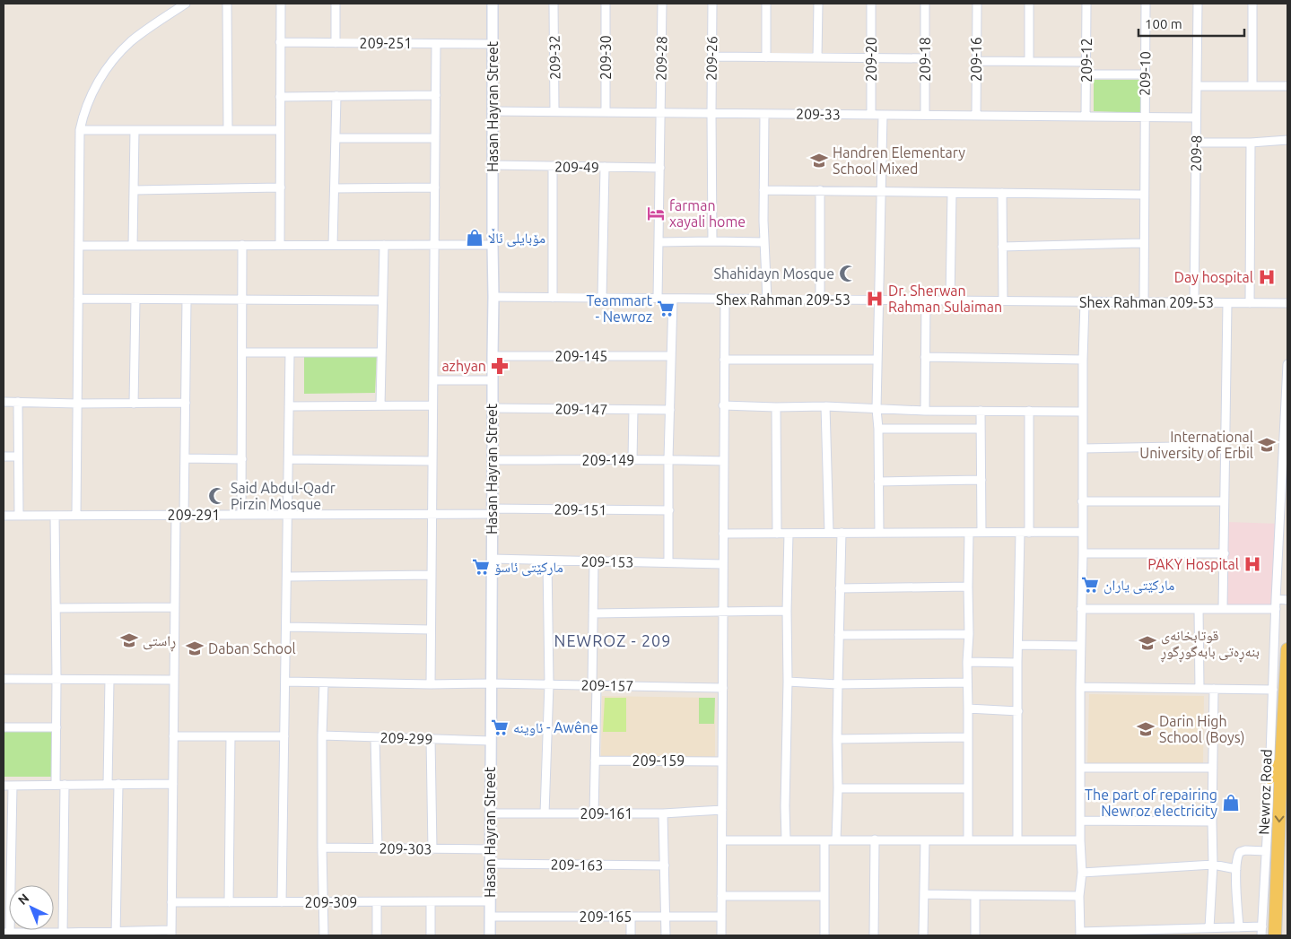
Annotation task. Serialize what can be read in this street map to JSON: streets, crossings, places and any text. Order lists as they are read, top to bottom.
{
  "streets": {
    "main road": ["Newroz Road"],
    "street": [
      "209-251",
      "209-32",
      "209-30",
      "209-28",
      "209-26",
      "209-20",
      "209-18",
      "209-16",
      "209-12",
      "209-10",
      "Hasan Hayran Street",
      "209-33",
      "209-8",
      "209-49",
      "Shex Rahman 209-53",
      "209-145",
      "209-147",
      "209-149",
      "209-151",
      "209-291",
      "209-153",
      "209-157",
      "209-299",
      "209-159",
      "209-161",
      "209-303",
      "209-163",
      "209-309",
      "209-165"
    ]
  },
  "crossings": [
    ["209-251", "Hasan Hayran Street"],
    ["209-32", "209-33"],
    ["209-30", "209-33"],
    ["209-28", "209-33"],
    ["209-28", "209-49"],
    ["209-28", "Shex Rahman 209-53"],
    ["209-26", "209-33"],
    ["209-20", "209-33"],
    ["209-18", "209-33"],
    ["209-16", "209-33"],
    ["209-12", "209-33"],
    ["209-10", "209-33"],
    ["209-10", "Shex Rahman 209-53"],
    ["Hasan Hayran Street", "209-33"],
    ["Hasan Hayran Street", "209-49"],
    ["Hasan Hayran Street", "Shex Rahman 209-53"],
    ["Hasan Hayran Street", "209-145"],
    ["Hasan Hayran Street", "209-147"],
    ["Hasan Hayran Street", "209-149"],
    ["Hasan Hayran Street", "209-151"],
    ["Hasan Hayran Street", "209-291"],
    ["Hasan Hayran Street", "209-153"],
    ["Hasan Hayran Street", "209-157"],
    ["Hasan Hayran Street", "209-299"],
    ["Hasan Hayran Street", "209-161"],
    ["Hasan Hayran Street", "209-303"],
    ["Hasan Hayran Street", "209-163"],
    ["Hasan Hayran Street", "209-309"],
    ["Hasan Hayran Street", "209-165"],
    ["209-33", "209-8"],
    ["209-8", "Shex Rahman 209-53"],
    ["209-151", "209-291"]
  ],
  "one_way": ["Newroz Road"],
  "districts": ["NEWROZ - 209"],
  "places": {
    "school or university": [
      "Handren Elementary School Mixed",
      "International University of Erbil",
      "ڕاستی",
      "قوتابخانەی بنەڕەتی بابەگوڕگوڕ",
      "Daban School",
      "Darin High School (Boys)"
    ],
    "hotel": ["farman xayali home"],
    "shop": ["مۆبایلی ئاڵا", "The part of repairing Newroz electricity"],
    "mosque": ["Shahidayn Mosque", "Said Abdul-Qadr Pirzin Mosque"],
    "hospital": ["Day hospital", "Dr. Sherwan Rahman Sulaiman", "PAKY Hospital"],
    "supermarket": [
      "Teammart - Newroz",
      "مارکێتی ئاسۆ",
      "مارکێتی یاران",
      "ئاوینە - Awêne"
    ],
    "pharmacy": ["azhyan"]
  },
  "scale_bar": "100 m",
  "north": "top left"
}
